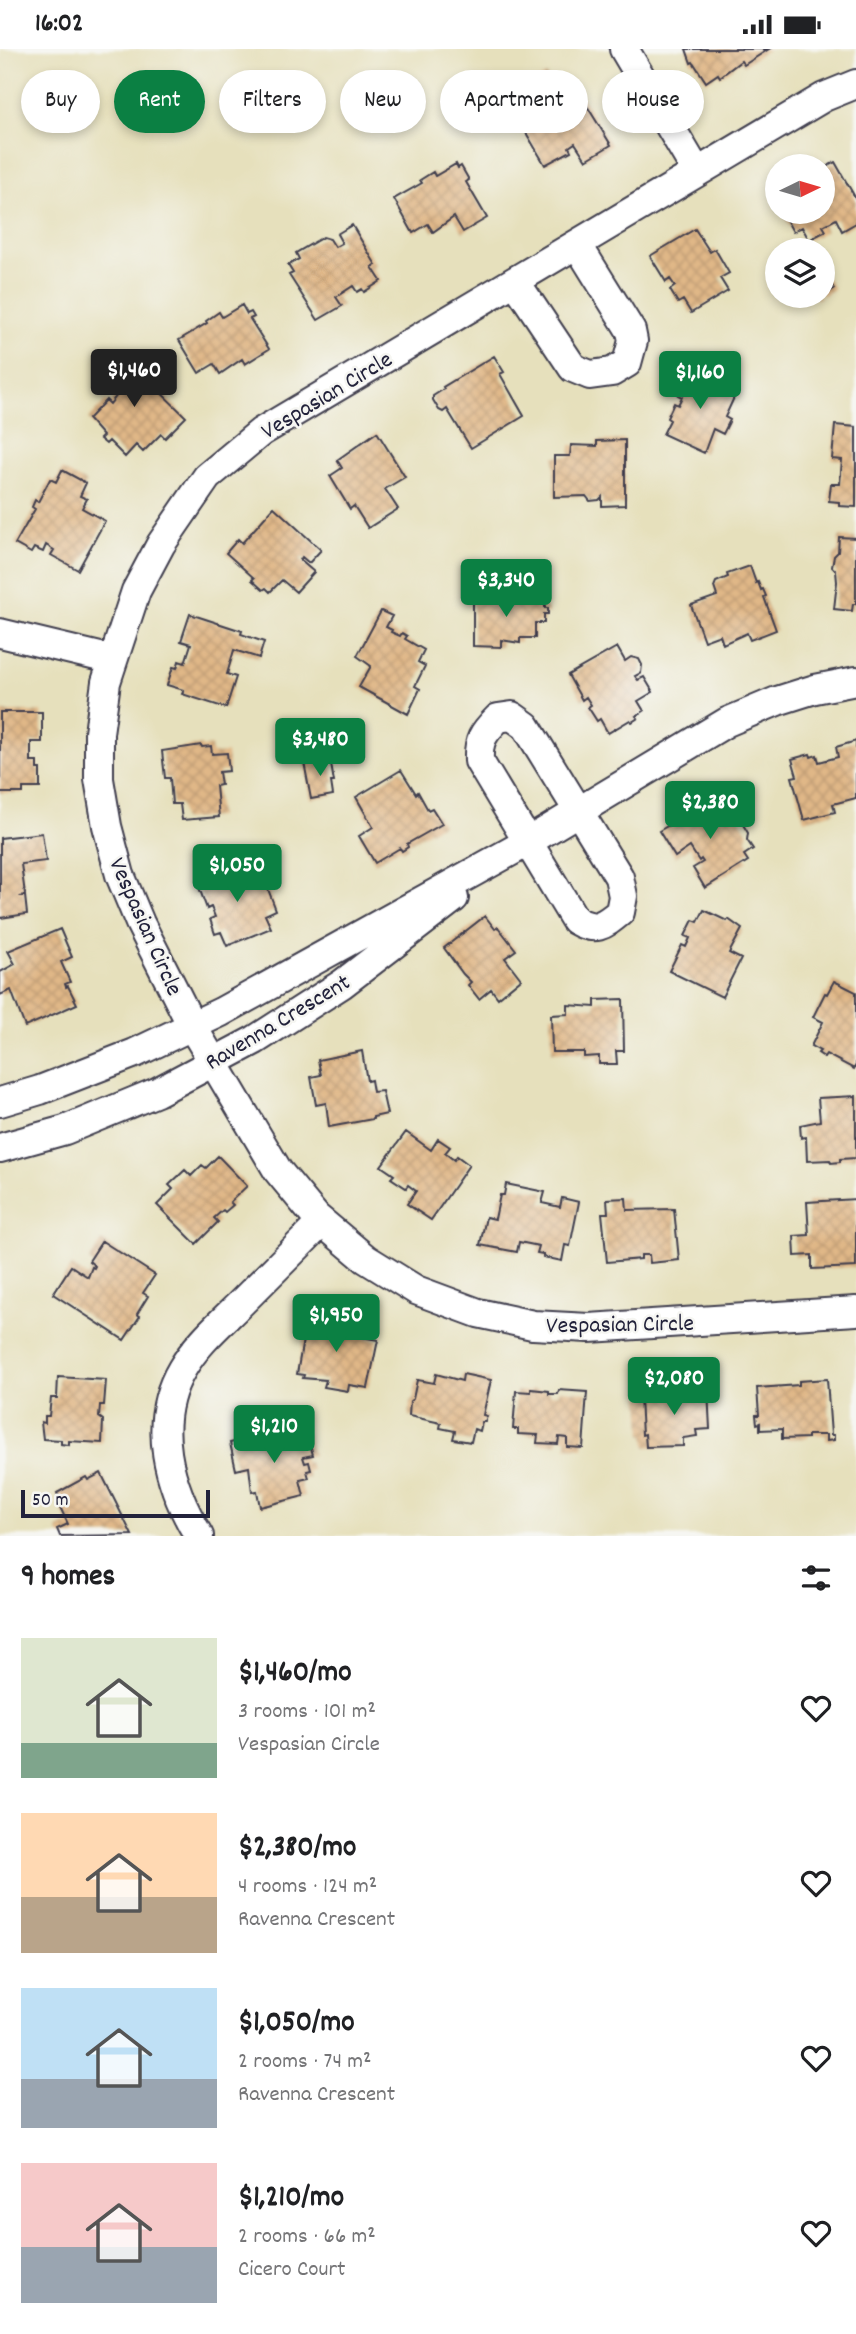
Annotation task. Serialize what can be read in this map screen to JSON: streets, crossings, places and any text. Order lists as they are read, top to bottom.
{
  "streets": {
    "street": ["Vespasian Circle", "Ravenna Crescent"]
  },
  "crossings": [
    ["Vespasian Circle", "Ravenna Crescent"]
  ],
  "scale_bar": "50 m",
  "north": "right",
  "page": {
    "status": "16:02",
    "chip": [
      "Buy",
      "Rent",
      "Filters",
      "New",
      "Apartment",
      "House"
    ],
    "price": [
      "$1,460",
      "$1,160",
      "$3,340",
      "$3,480",
      "$2,380",
      "$1,050",
      "$1,950",
      "$2,080",
      "$1,210"
    ],
    "scale": "50 m",
    "heading": "9 homes",
    "list": [
      {
        "name": "$1,460/mo",
        "note": "3 rooms · 101 m² · Vespasian Circle"
      },
      {
        "name": "$2,380/mo",
        "note": "4 rooms · 124 m² · Ravenna Crescent"
      },
      {
        "name": "$1,050/mo",
        "note": "2 rooms · 74 m² · Ravenna Crescent"
      },
      {
        "name": "$1,210/mo",
        "note": "2 rooms · 66 m² · Cicero Court"
      }
    ]
  }
}
